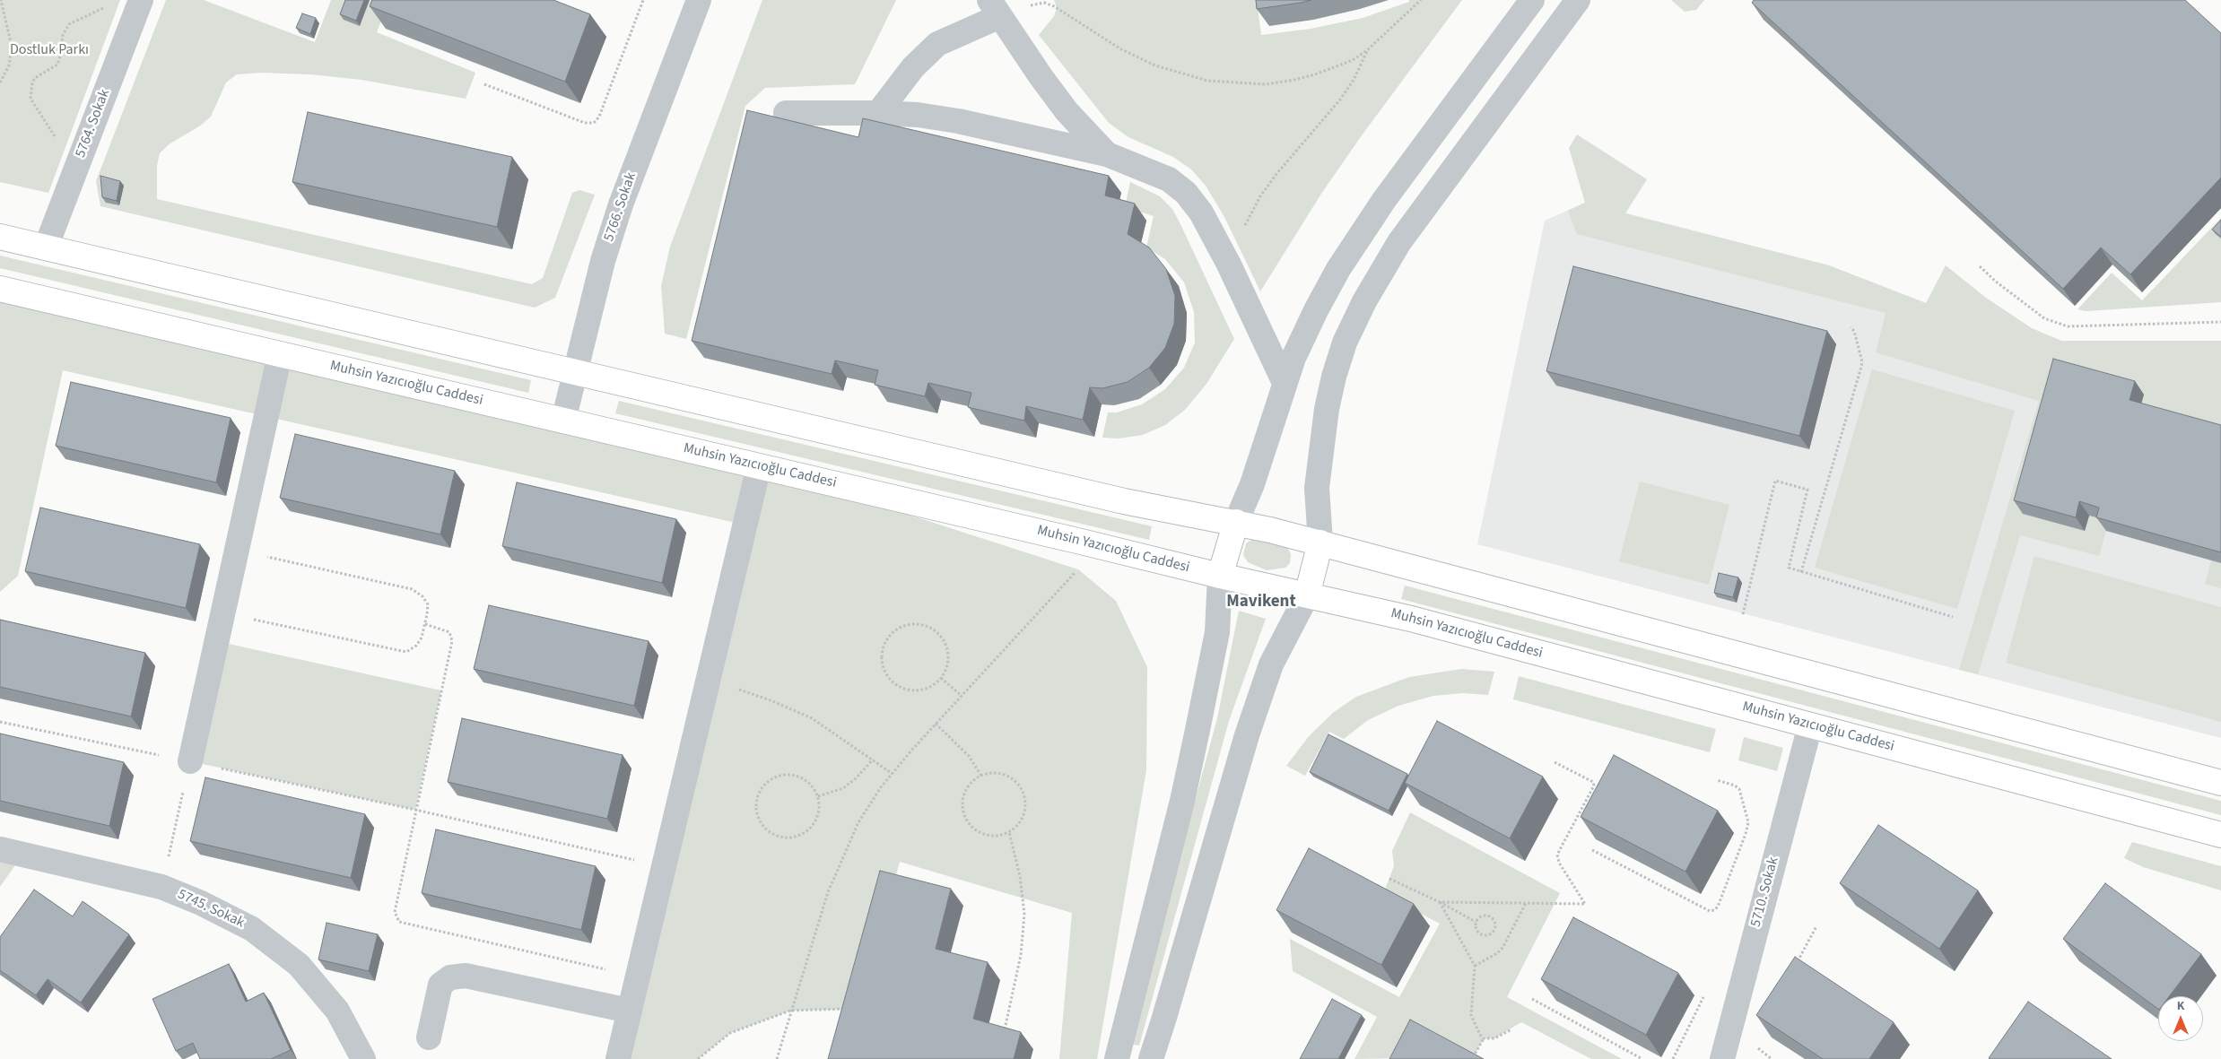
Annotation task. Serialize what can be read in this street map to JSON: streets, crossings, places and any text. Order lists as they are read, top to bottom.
{
  "streets": {
    "main road": ["Muhsin Yazıcıoğlu Caddesi"],
    "street": [
      "5764. Sokak",
      "5766. Sokak",
      "5710. Sokak",
      "5745. Sokak"
    ]
  },
  "crossings": [
    ["5766. Sokak", "Muhsin Yazıcıoğlu Caddesi"],
    ["Muhsin Yazıcıoğlu Caddesi", "5710. Sokak"]
  ],
  "districts": ["Mavikent"],
  "parks": ["Dostluk Parkı"],
  "north": "top"
}
